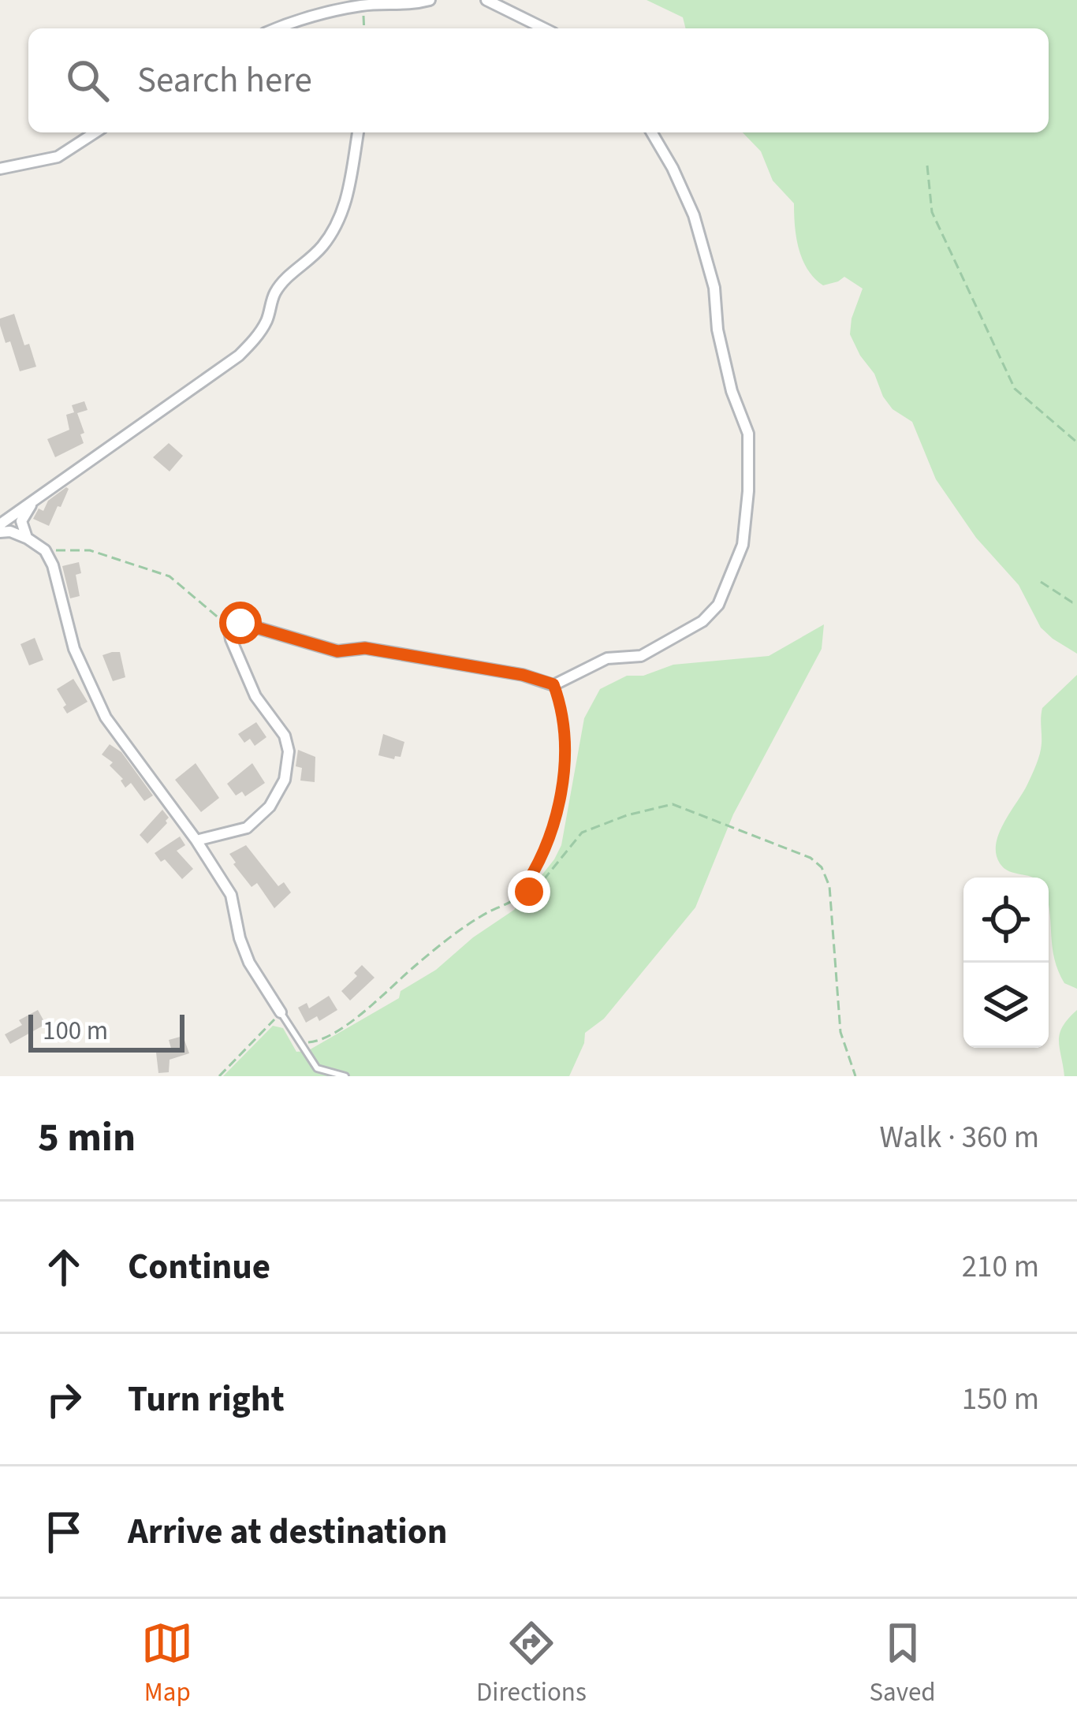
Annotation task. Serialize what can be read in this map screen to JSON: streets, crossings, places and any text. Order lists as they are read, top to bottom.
{
  "scale_bar": "100 m",
  "page": {
    "search": "Search here",
    "scale": "100 m",
    "heading": ["5 min", "Walk · 360 m"],
    "list": [
      ["Continue", "210 m"],
      ["Turn right", "150 m"],
      "Arrive at destination"
    ],
    "nav": ["Map", "Directions", "Saved"]
  }
}
